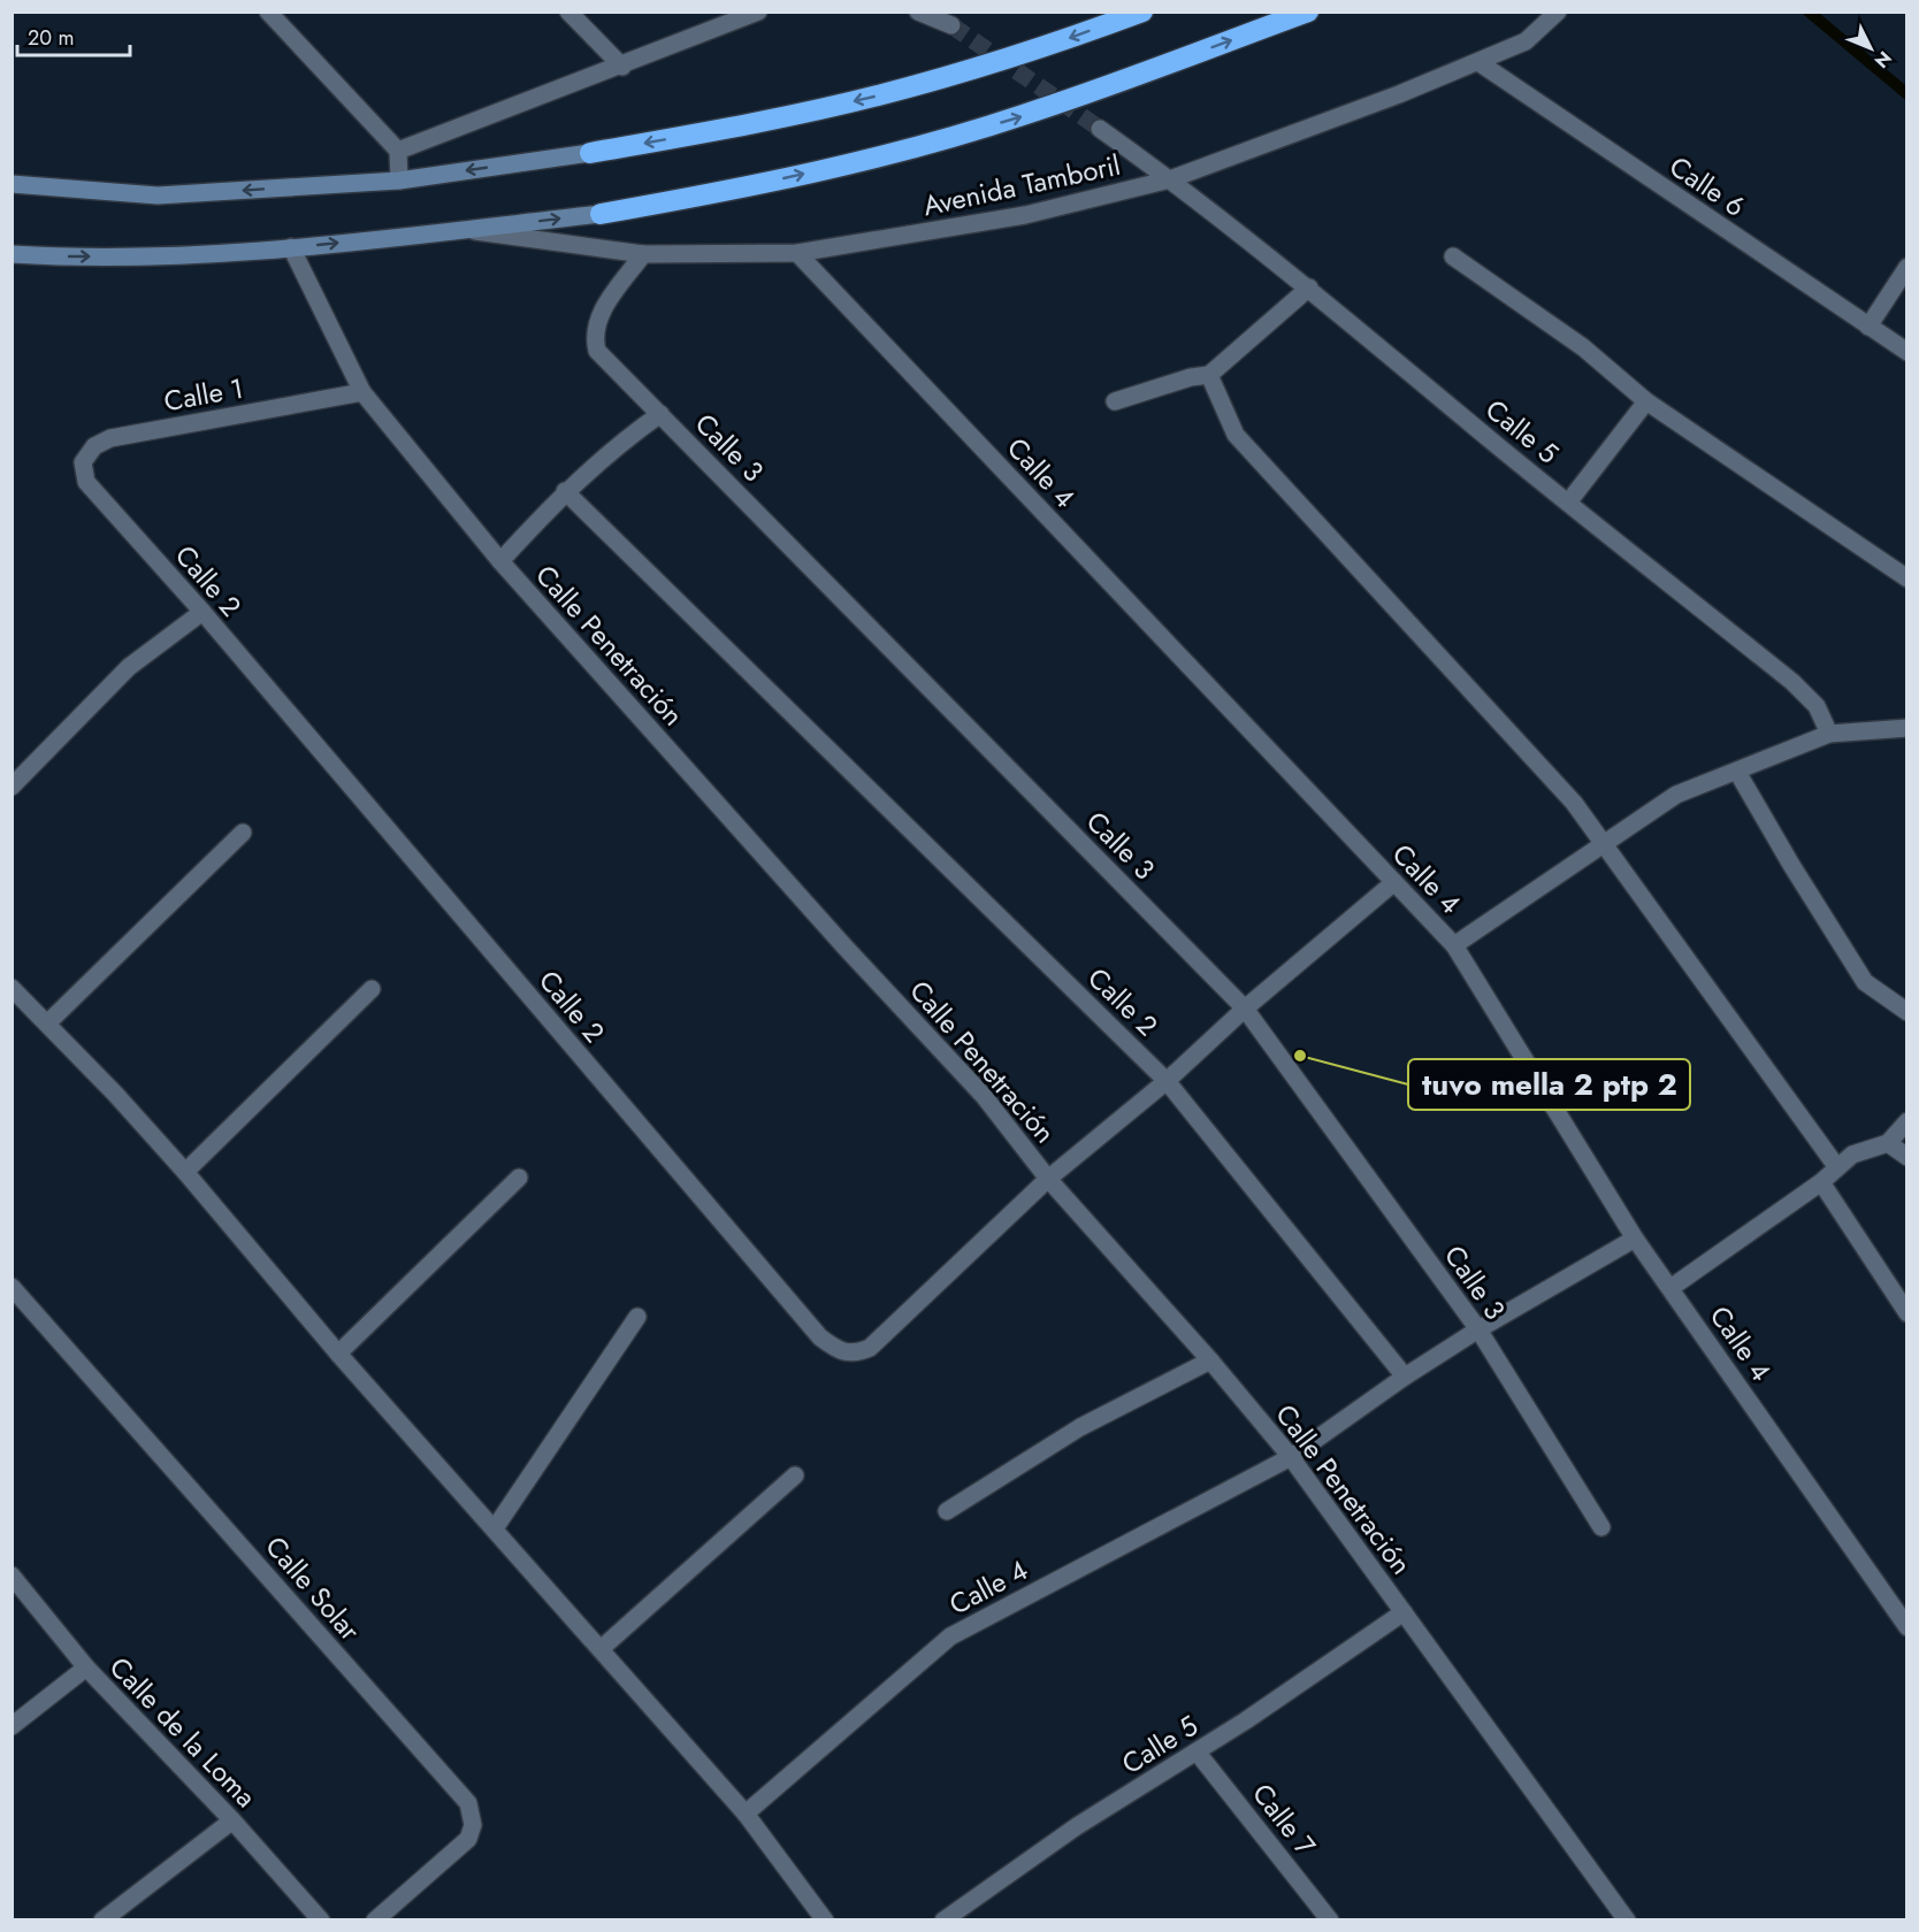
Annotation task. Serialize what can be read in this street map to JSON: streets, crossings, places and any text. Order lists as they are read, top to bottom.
{
  "streets": {
    "street": [
      "Avenida Tamboril",
      "Calle 6",
      "Calle 1",
      "Calle 5",
      "Calle 3",
      "Calle 4",
      "Calle 2",
      "Calle Penetración",
      "Calle Solar",
      "Calle de la Loma",
      "Calle 7"
    ]
  },
  "crossings": [
    ["Avenida Tamboril", "Calle 6"],
    ["Avenida Tamboril", "Calle 5"],
    ["Avenida Tamboril", "Calle 3"],
    ["Avenida Tamboril", "Calle 4"],
    ["Calle 1", "Calle 2"],
    ["Calle 1", "Calle Penetración"],
    ["Calle 5", "Calle Penetración"],
    ["Calle 5", "Calle 7"],
    ["Calle 3", "Calle 4"],
    ["Calle 4", "Calle 2"],
    ["Calle 4", "Calle Penetración"],
    ["Calle 2", "Calle Penetración"]
  ],
  "places": ["tuvo mella 2 ptp 2"],
  "scale_bar": "20 m",
  "north": "bottom right"
}
